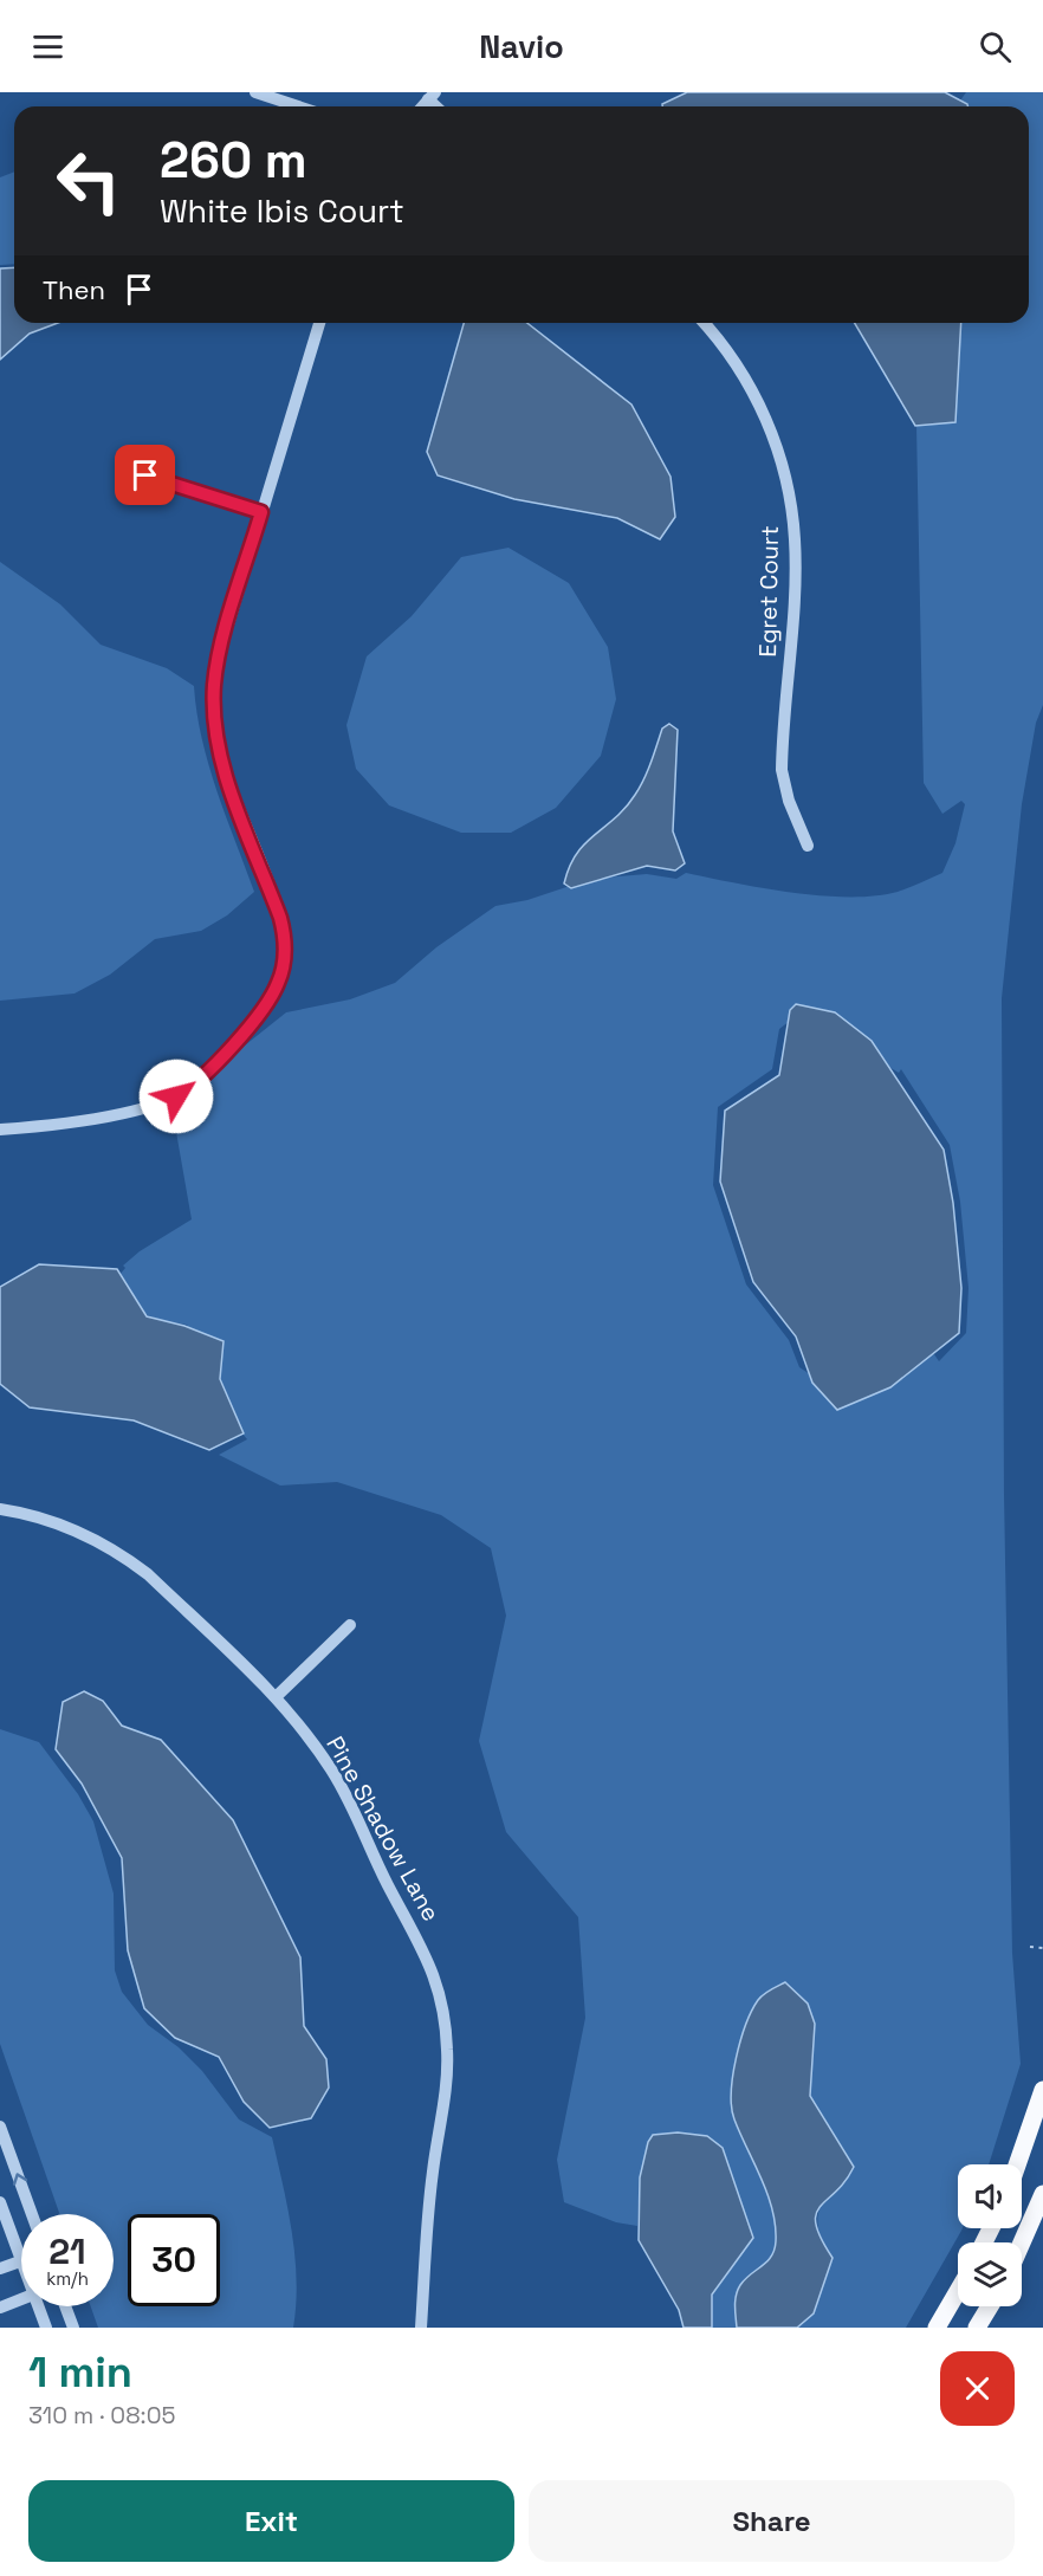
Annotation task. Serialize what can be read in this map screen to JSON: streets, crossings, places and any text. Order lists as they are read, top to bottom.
{
  "streets": {
    "street": ["Egret Court", "Pine Shadow Lane"]
  },
  "page": {
    "header": "Navio",
    "turn": ["260 m", "White Ibis Court"],
    "then": "Then",
    "speed": "21 km/h",
    "limit": "30",
    "heading": ["1 min", "310 m · 08:05"],
    "buttons": ["Exit", "Share"]
  }
}
